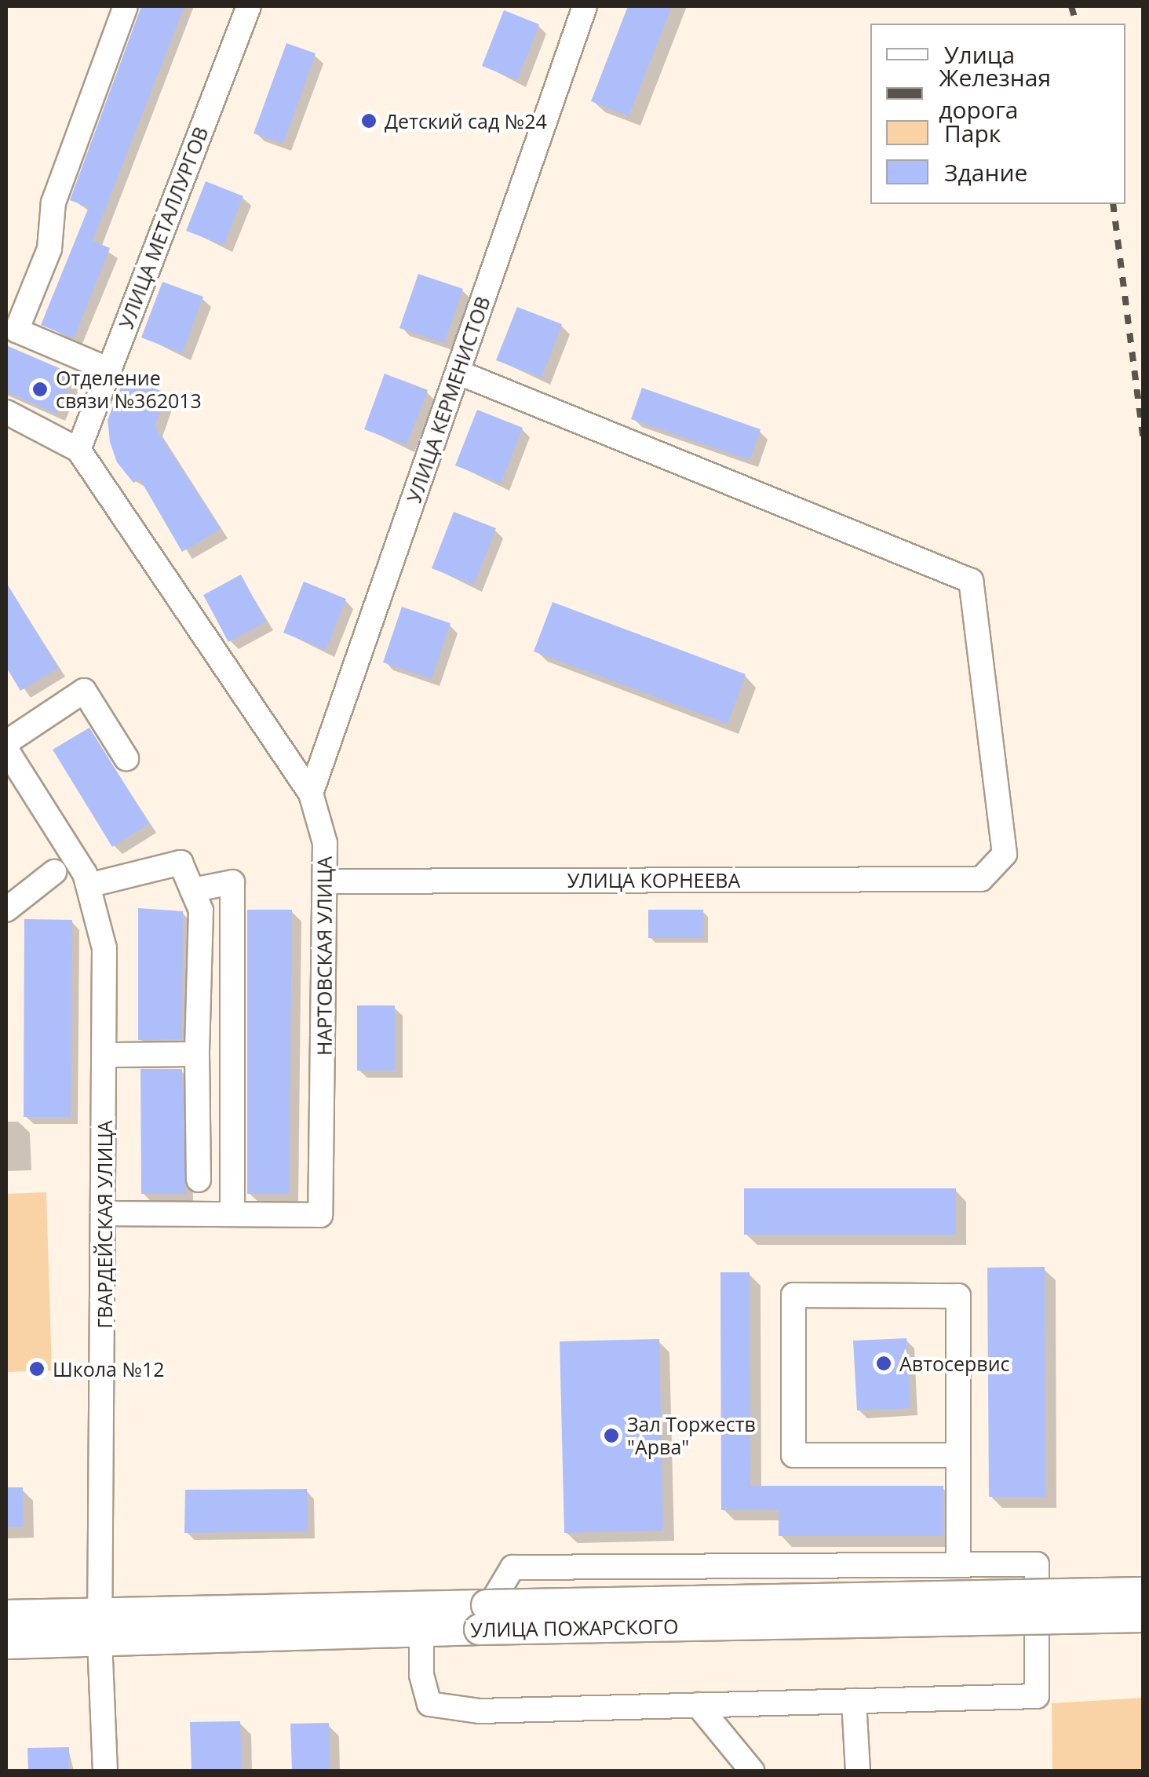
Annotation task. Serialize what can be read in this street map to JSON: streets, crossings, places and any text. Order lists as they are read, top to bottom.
{
  "streets": {
    "main road": ["УЛИЦА ПОЖАРСКОГО"],
    "street": [
      "УЛИЦА МЕТАЛЛУРГОВ",
      "УЛИЦА КЕРМЕНИСТОВ",
      "УЛИЦА КОРНЕЕВА",
      "НАРТОВСКАЯ УЛИЦА",
      "ГВАРДЕЙСКАЯ УЛИЦА"
    ]
  },
  "crossings": [
    ["УЛИЦА МЕТАЛЛУРГОВ", "НАРТОВСКАЯ УЛИЦА"],
    ["УЛИЦА КЕРМЕНИСТОВ", "УЛИЦА КОРНЕЕВА"],
    ["УЛИЦА КЕРМЕНИСТОВ", "НАРТОВСКАЯ УЛИЦА"],
    ["УЛИЦА КОРНЕЕВА", "НАРТОВСКАЯ УЛИЦА"],
    ["НАРТОВСКАЯ УЛИЦА", "ГВАРДЕЙСКАЯ УЛИЦА"],
    ["ГВАРДЕЙСКАЯ УЛИЦА", "УЛИЦА ПОЖАРСКОГО"]
  ],
  "places": [
    "Детский сад №24",
    "Отделение связи №362013",
    "Автосервис",
    "Школа №12",
    "Зал Торжеств \"Арва\""
  ],
  "legend": [
    "Улица",
    "Железная дорога",
    "Парк",
    "Здание"
  ]
}
